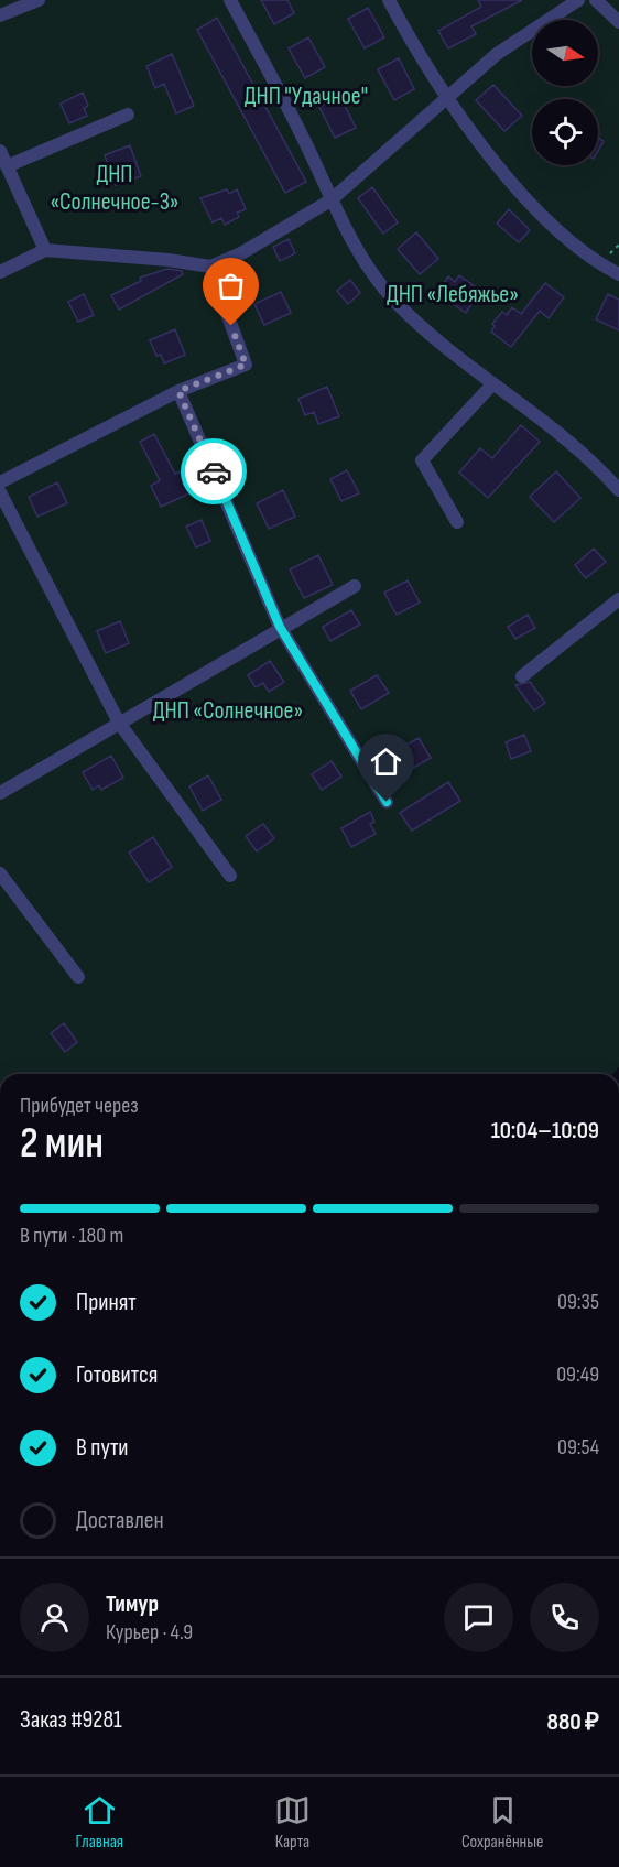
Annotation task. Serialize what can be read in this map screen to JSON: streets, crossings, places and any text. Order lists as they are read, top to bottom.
{
  "parks": [
    "ДНП \"Удачное\"",
    "ДНП «Солнечное-3»",
    "ДНП «Лебяжье»",
    "ДНП «Солнечное»"
  ],
  "north": "right",
  "page": {
    "heading": ["2 мин", "Прибудет через", "10:04–10:09"],
    "panel": [
      "Тимур",
      "Курьер · 4.9",
      "Заказ #9281",
      "880 ₽"
    ],
    "bar": "В пути · 180 m",
    "list": [
      ["Принят", "09:35"],
      ["Готовится", "09:49"],
      ["В пути", "09:54"],
      "Доставлен"
    ],
    "tabs": ["Главная", "Карта", "Сохранённые"]
  }
}
